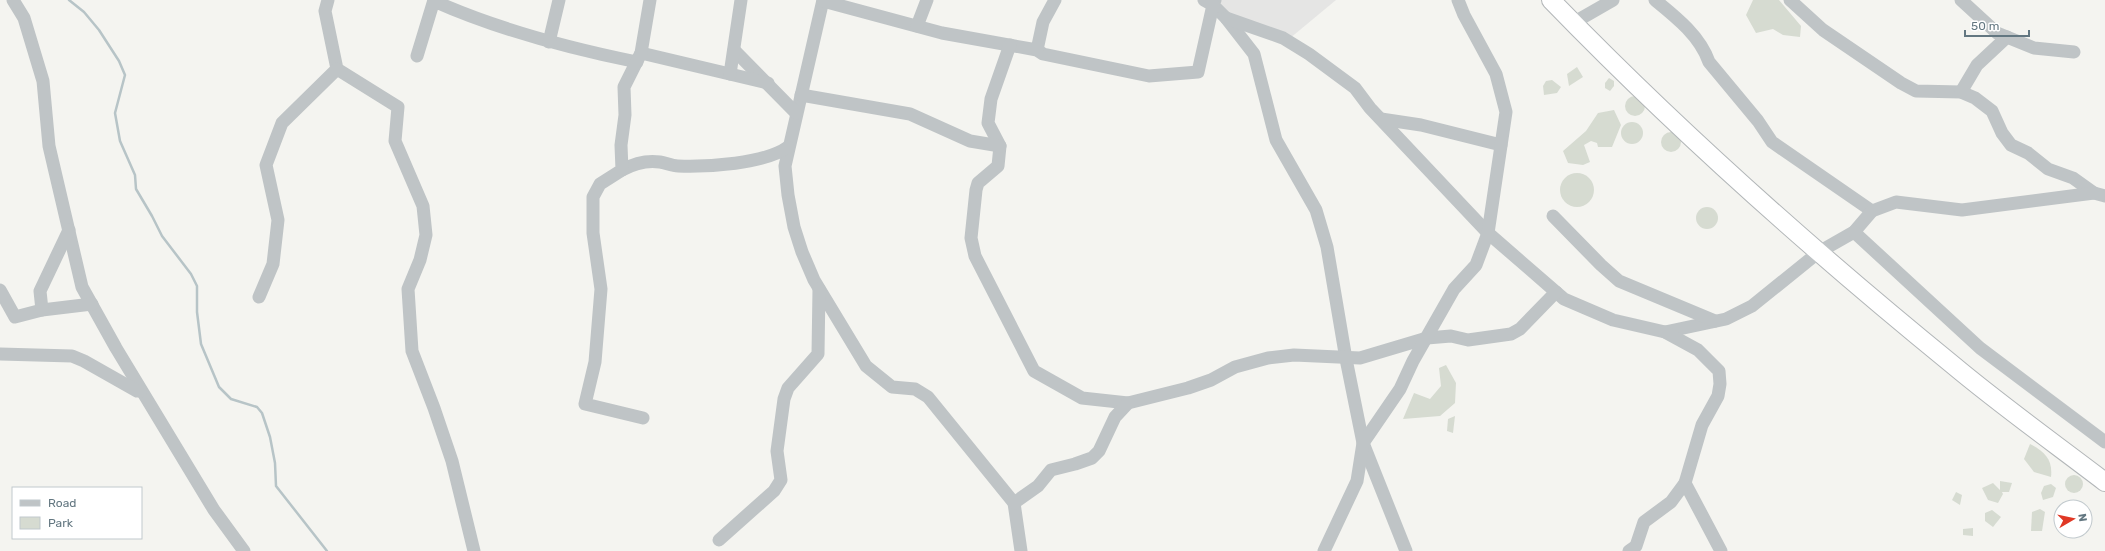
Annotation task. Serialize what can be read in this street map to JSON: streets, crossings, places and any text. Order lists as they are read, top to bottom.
{
  "legend": ["Road", "Park"],
  "scale_bar": "50 m",
  "north": "right"
}
